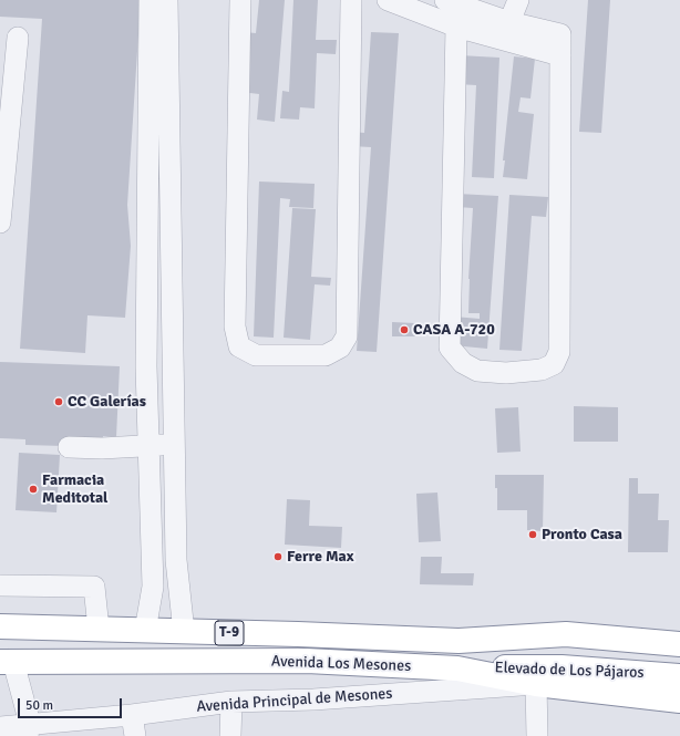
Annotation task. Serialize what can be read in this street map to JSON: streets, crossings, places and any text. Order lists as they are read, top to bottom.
{
  "streets": {
    "highway": ["T-9", "Avenida Los Mesones", "Elevado de Los Pájaros"],
    "street": ["Avenida Principal de Mesones"]
  },
  "crossings": [
    ["Avenida Los Mesones", "Elevado de Los Pájaros"],
    ["Avenida Los Mesones", "Avenida Principal de Mesones"]
  ],
  "places": [
    "CASA A-720",
    "CC Galerías",
    "Farmacia Meditotal",
    "Pronto Casa",
    "Ferre Max"
  ],
  "scale_bar": "50 m"
}
